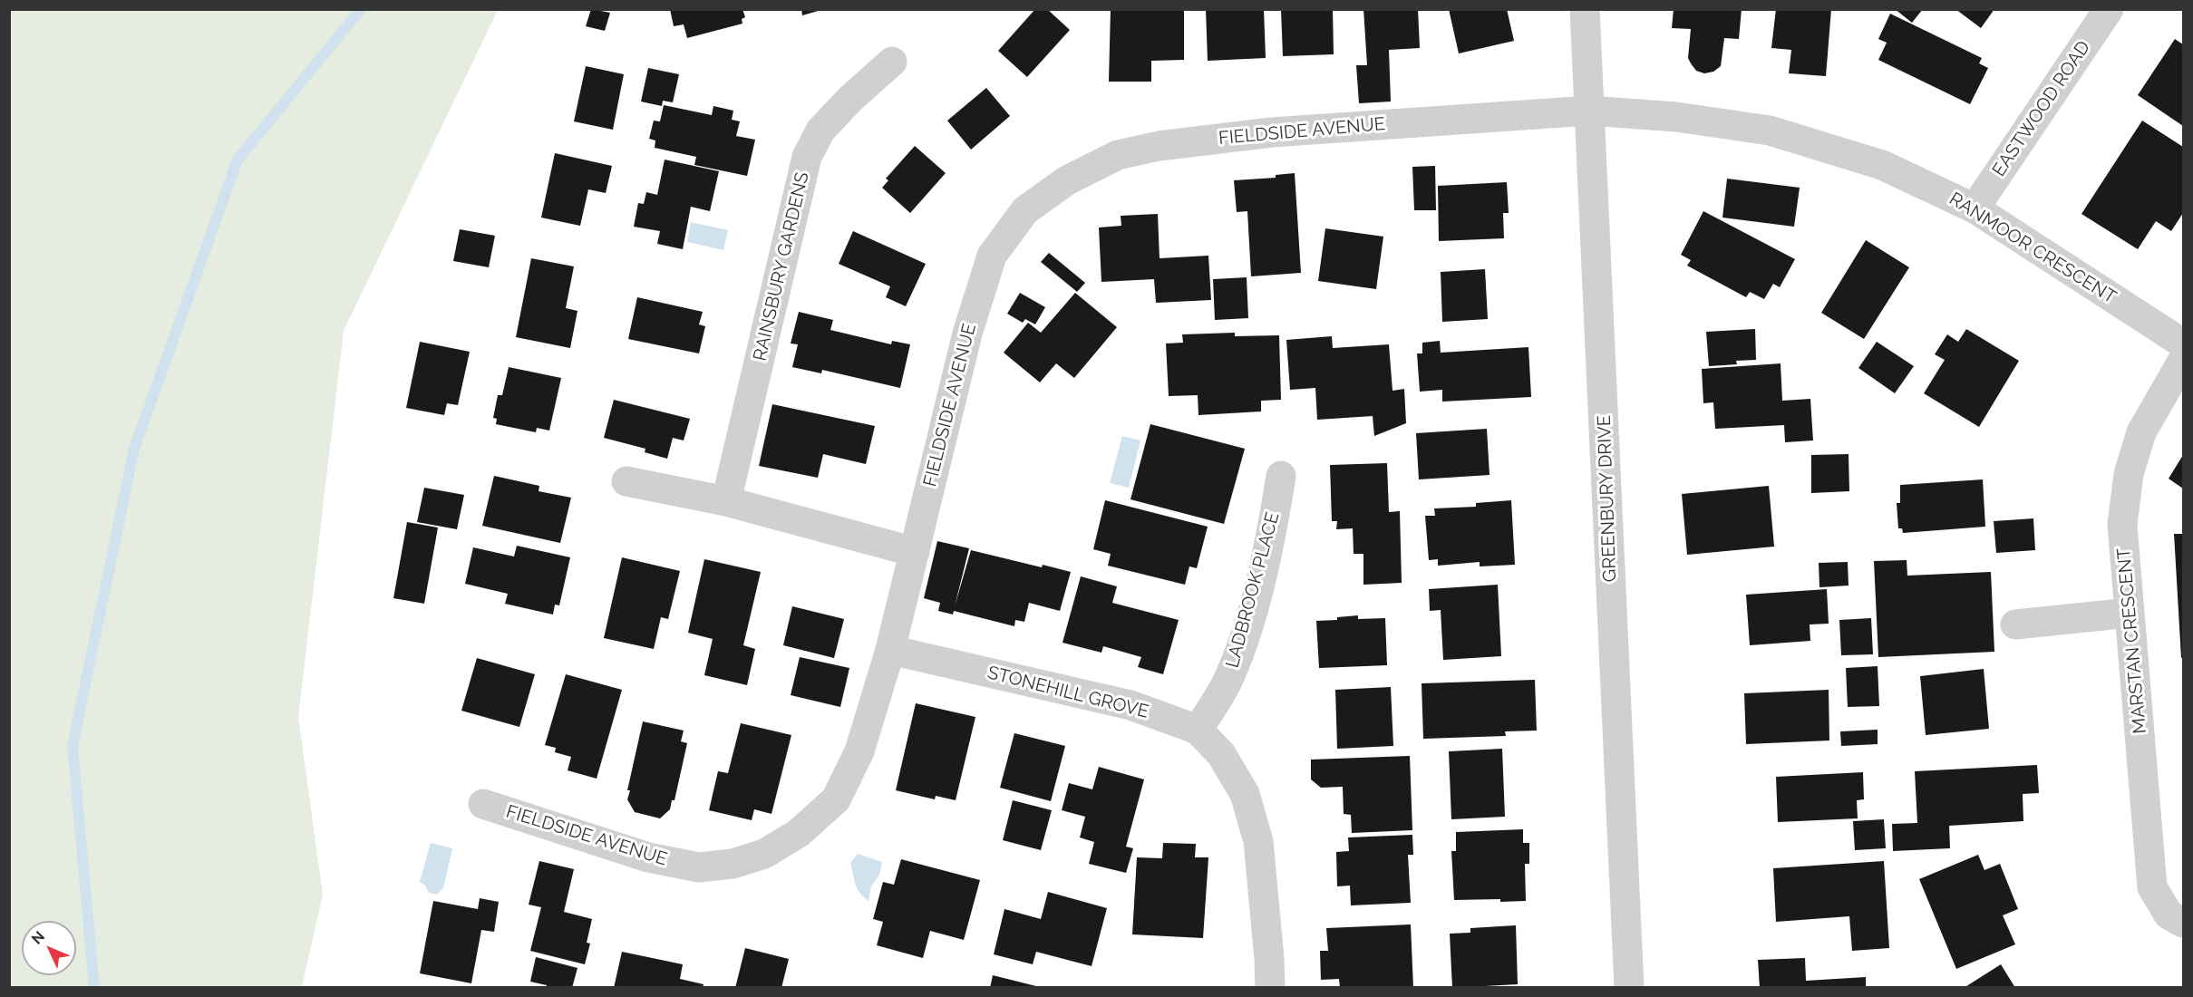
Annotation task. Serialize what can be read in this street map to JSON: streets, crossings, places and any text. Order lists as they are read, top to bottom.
{
  "streets": {
    "street": [
      "EASTWOOD ROAD",
      "FIELDSIDE AVENUE",
      "RANMOOR CRESCENT",
      "RAINSBURY GARDENS",
      "GREENBURY DRIVE",
      "LADBROOK PLACE",
      "MARSTAN CRESCENT",
      "STONEHILL GROVE"
    ]
  },
  "crossings": [
    ["EASTWOOD ROAD", "RANMOOR CRESCENT"],
    ["FIELDSIDE AVENUE", "RANMOOR CRESCENT"],
    ["FIELDSIDE AVENUE", "GREENBURY DRIVE"],
    ["FIELDSIDE AVENUE", "STONEHILL GROVE"],
    ["RANMOOR CRESCENT", "GREENBURY DRIVE"],
    ["LADBROOK PLACE", "STONEHILL GROVE"]
  ],
  "north": "top left"
}
